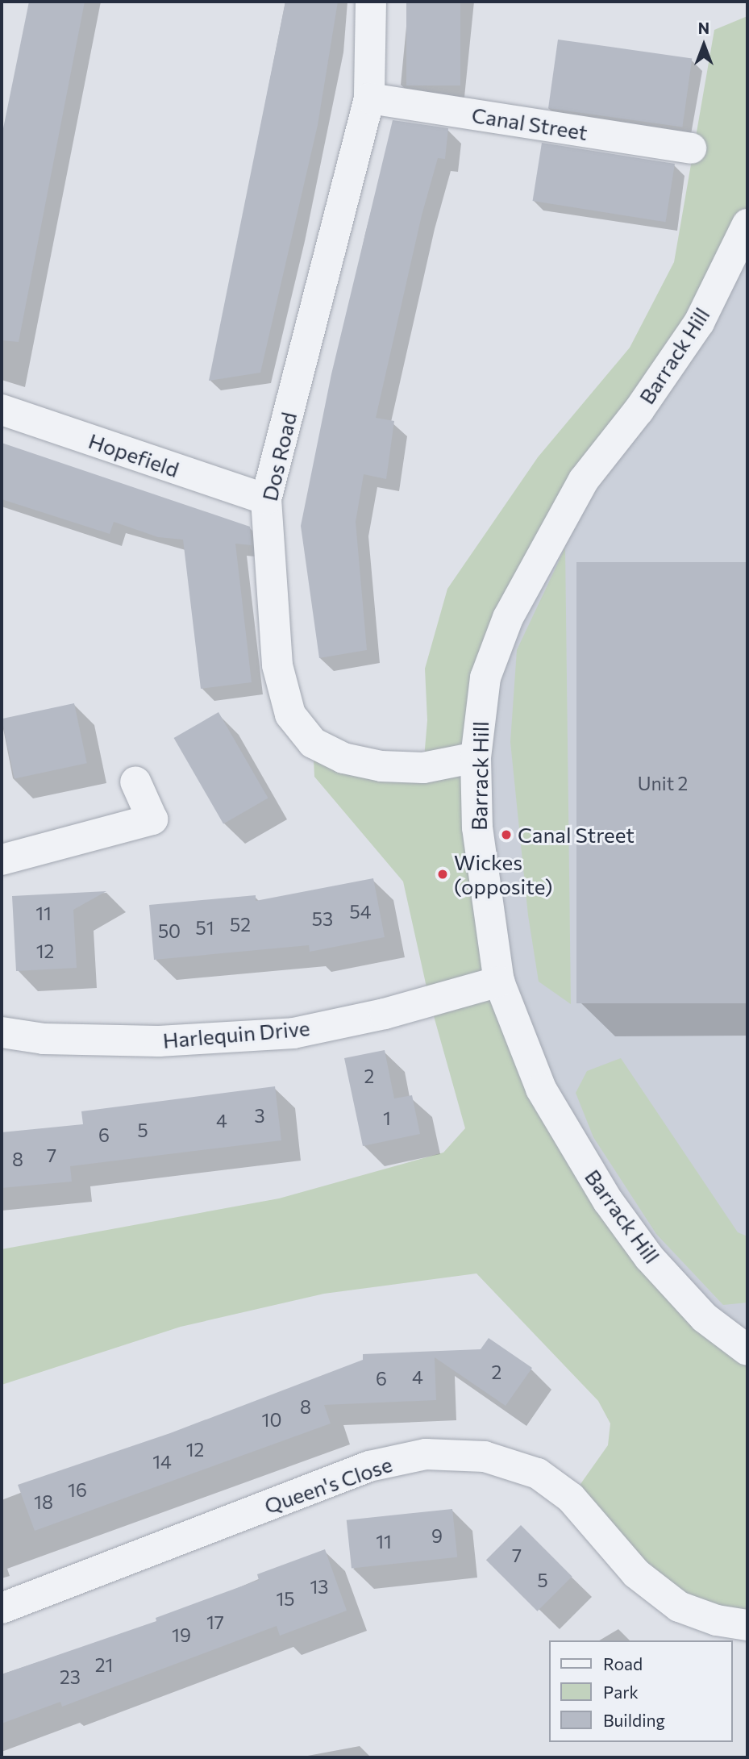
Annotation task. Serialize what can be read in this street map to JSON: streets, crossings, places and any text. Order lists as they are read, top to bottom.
{
  "streets": {
    "street": [
      "Canal Street",
      "Barrack Hill",
      "Hopefield",
      "Dos Road",
      "Harlequin Drive",
      "Queen's Close"
    ]
  },
  "crossings": [
    ["Canal Street", "Dos Road"],
    ["Barrack Hill", "Dos Road"],
    ["Barrack Hill", "Harlequin Drive"],
    ["Hopefield", "Dos Road"]
  ],
  "places": ["Canal Street", "Wickes (opposite)"],
  "house_numbers": [
    "Unit 2",
    "54",
    "11",
    "53",
    "52",
    "51",
    "50",
    "12",
    "2",
    "3",
    "1",
    "4",
    "5",
    "6",
    "7",
    "8",
    "2",
    "4",
    "6",
    "8",
    "10",
    "12",
    "14",
    "16",
    "18",
    "9",
    "11",
    "7",
    "5",
    "13",
    "15",
    "17",
    "19",
    "21",
    "23"
  ],
  "legend": ["Road", "Park", "Building"],
  "north": "top"
}
